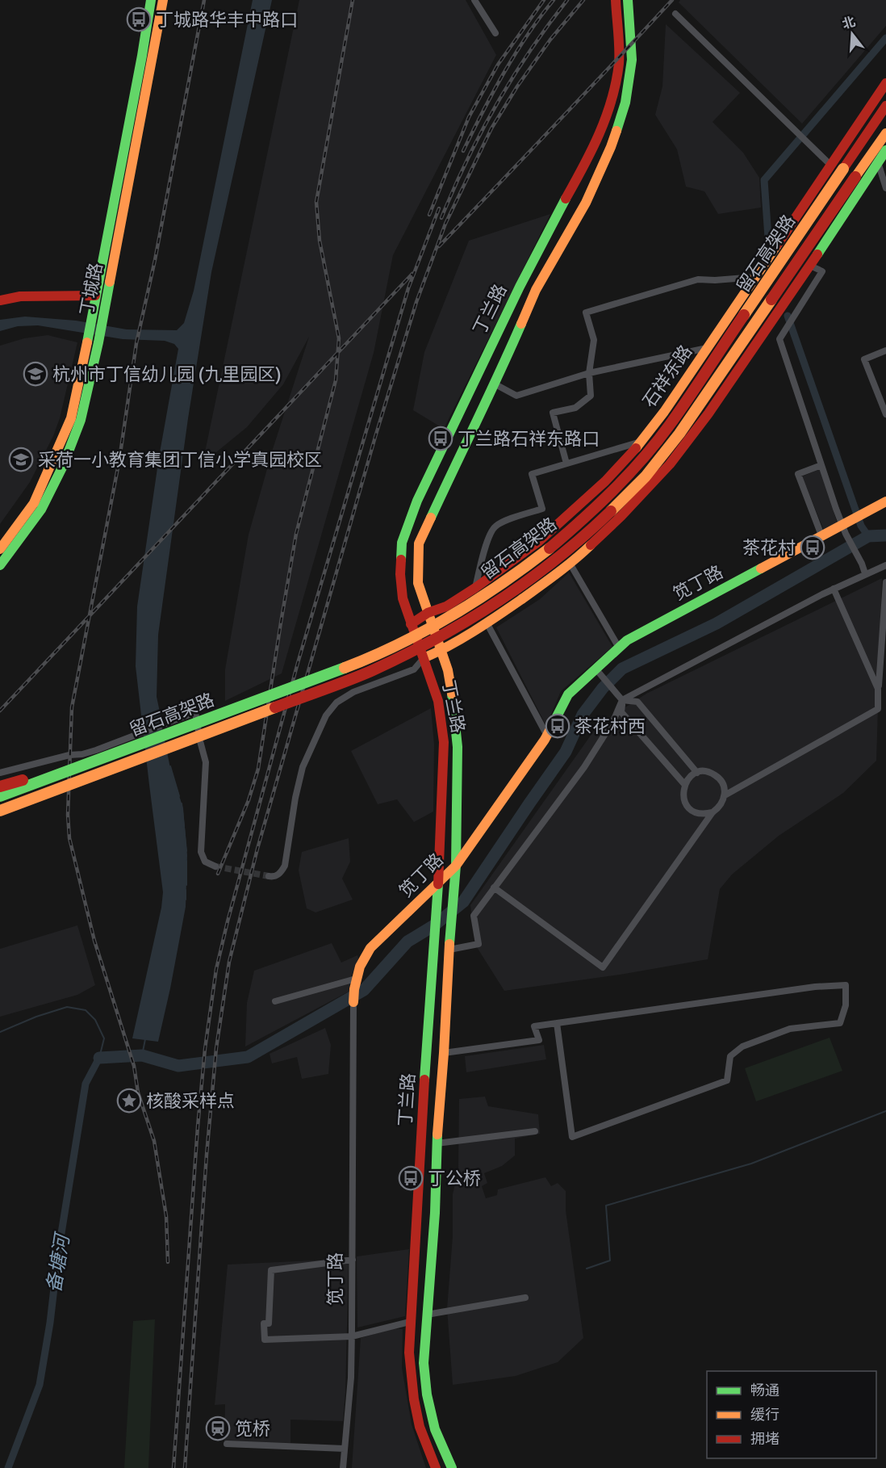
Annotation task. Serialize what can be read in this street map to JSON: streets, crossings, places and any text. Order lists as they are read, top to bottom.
{
  "streets": {
    "main road": [
      "留石高架路",
      "丁城路",
      "丁兰路",
      "石祥东路",
      "笕丁路"
    ]
  },
  "crossings": [
    ["丁兰路", "石祥东路"],
    ["丁兰路", "笕丁路"]
  ],
  "water": ["备塘河"],
  "places": {
    "bus stop": [
      "丁城路华丰中路口",
      "丁兰路石祥东路口",
      "茶花村",
      "茶花村西",
      "丁公桥"
    ],
    "school or university": ["杭州市丁信幼儿园 (九里园区)", "采荷一小教育集团丁信小学真园校区"],
    "place": ["核酸采样点"],
    "station": ["笕桥"]
  },
  "legend": ["畅通", "缓行", "拥堵"],
  "north": "top"
}
